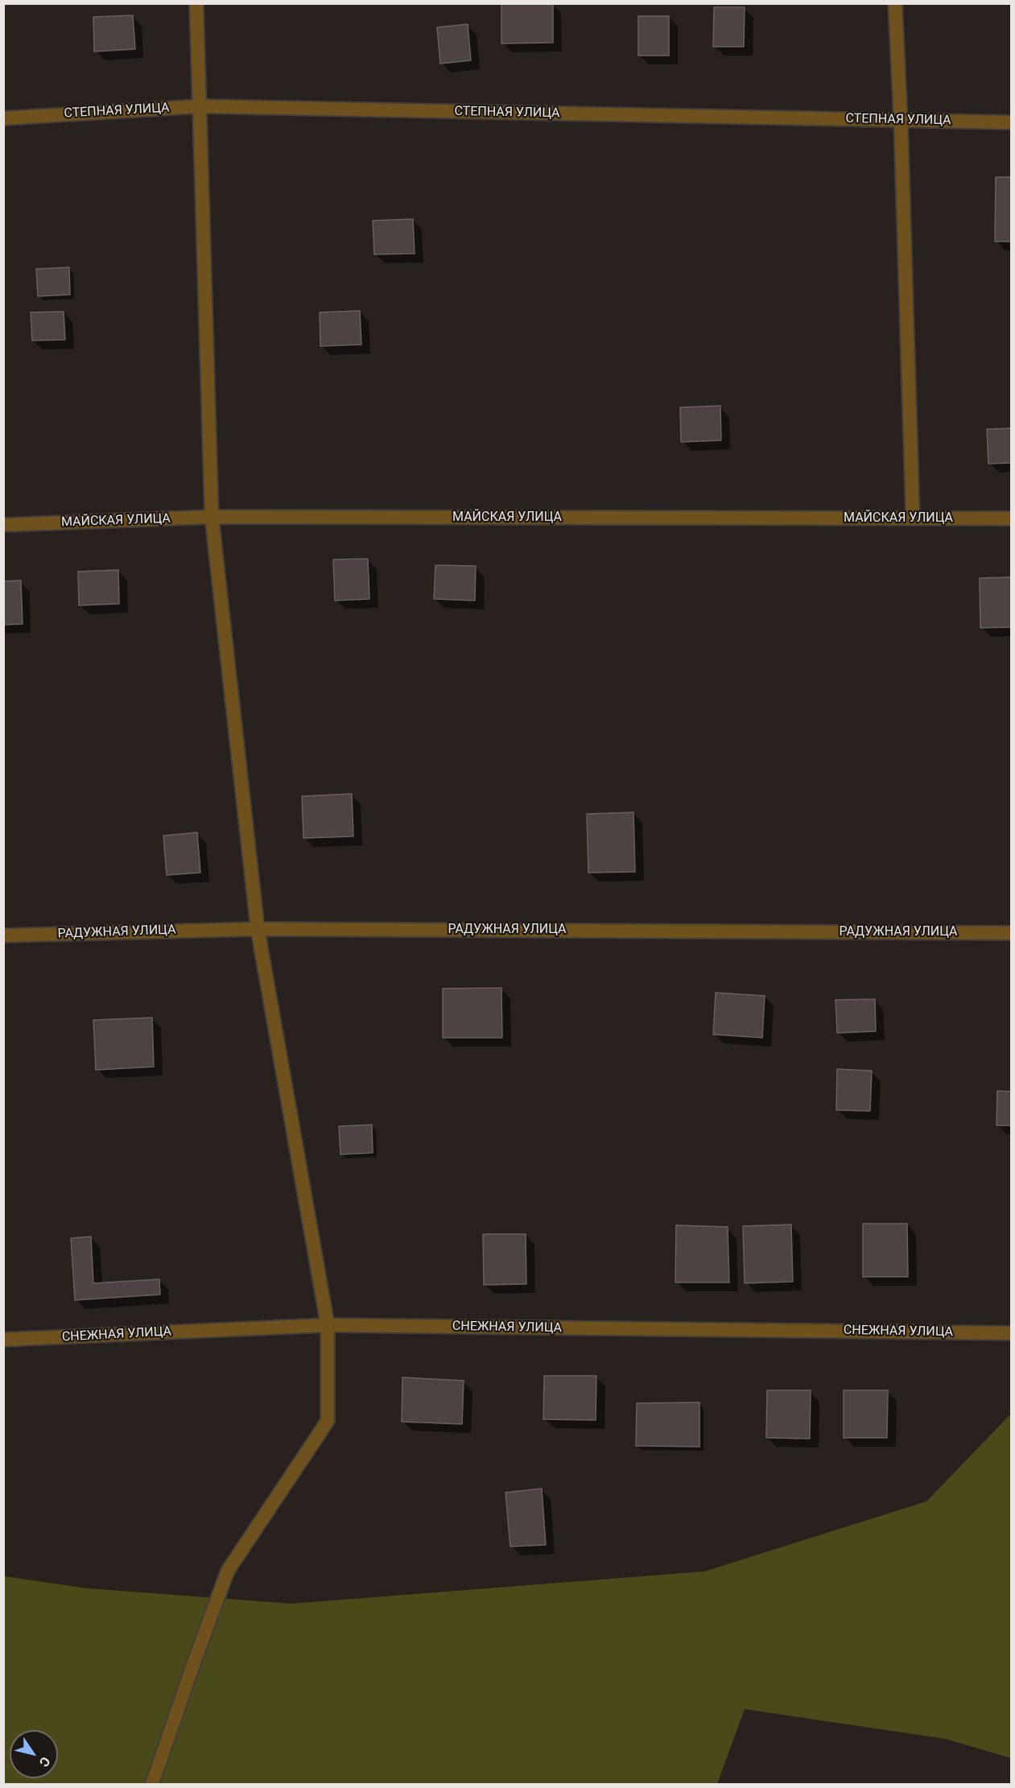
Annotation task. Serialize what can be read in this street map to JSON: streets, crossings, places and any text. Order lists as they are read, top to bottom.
{
  "streets": {
    "street": [
      "СТЕПНАЯ УЛИЦА",
      "МАЙСКАЯ УЛИЦА",
      "РАДУЖНАЯ УЛИЦА",
      "СНЕЖНАЯ УЛИЦА"
    ]
  },
  "north": "bottom right"
}
